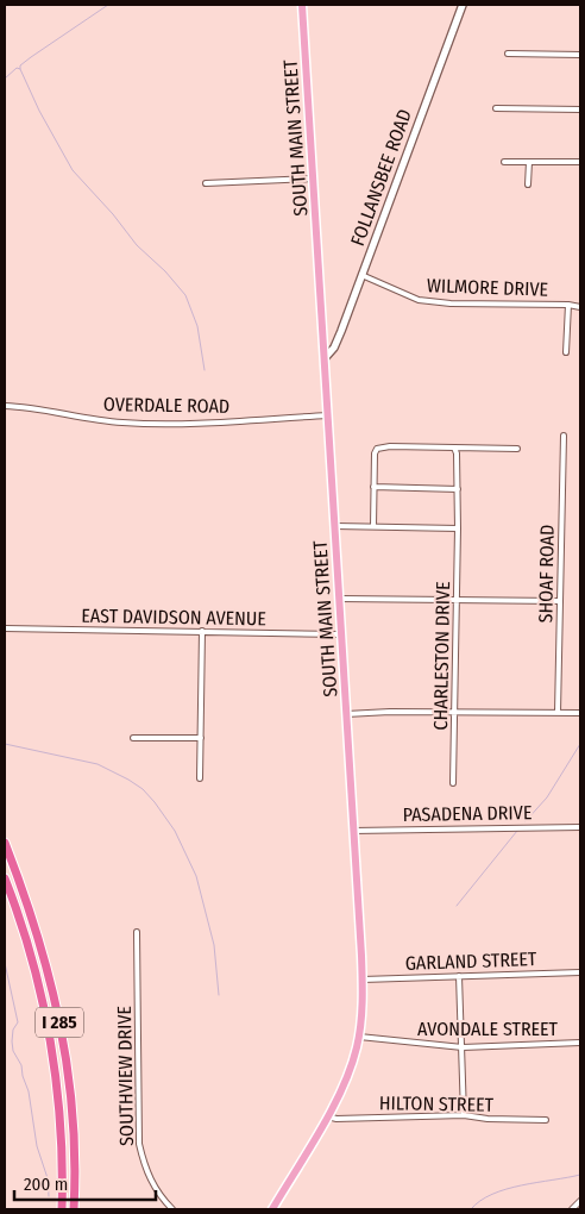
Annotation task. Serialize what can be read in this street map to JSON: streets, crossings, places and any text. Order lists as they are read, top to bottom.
{
  "streets": {
    "highway": ["I 285"],
    "main road": ["SOUTH MAIN STREET"],
    "street": [
      "FOLLANSBEE ROAD",
      "WILMORE DRIVE",
      "OVERDALE ROAD",
      "SHOAF ROAD",
      "EAST DAVIDSON AVENUE",
      "CHARLESTON DRIVE",
      "PASADENA DRIVE",
      "GARLAND STREET",
      "AVONDALE STREET",
      "SOUTHVIEW DRIVE",
      "HILTON STREET"
    ]
  },
  "crossings": [
    ["SOUTH MAIN STREET", "FOLLANSBEE ROAD"],
    ["SOUTH MAIN STREET", "OVERDALE ROAD"],
    ["SOUTH MAIN STREET", "EAST DAVIDSON AVENUE"],
    ["SOUTH MAIN STREET", "PASADENA DRIVE"],
    ["SOUTH MAIN STREET", "GARLAND STREET"],
    ["SOUTH MAIN STREET", "AVONDALE STREET"],
    ["SOUTH MAIN STREET", "HILTON STREET"],
    ["FOLLANSBEE ROAD", "WILMORE DRIVE"]
  ],
  "scale_bar": "200 m"
}
